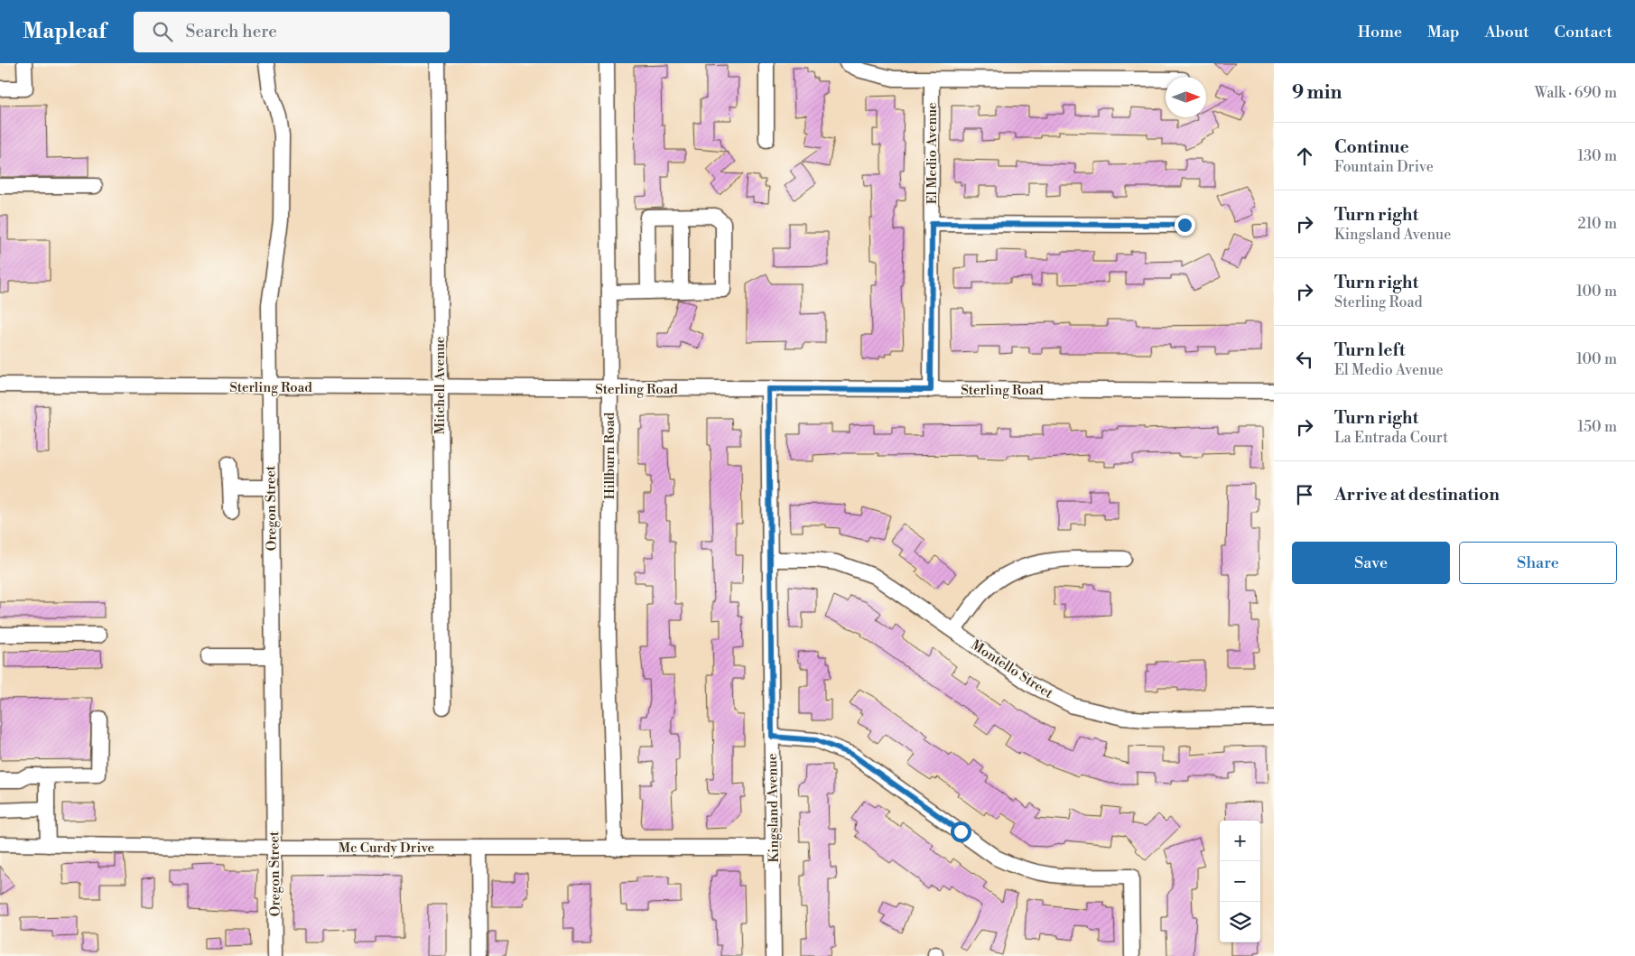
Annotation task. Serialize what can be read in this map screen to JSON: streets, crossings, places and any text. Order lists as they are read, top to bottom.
{
  "streets": {
    "street": [
      "El Medio Avenue",
      "Mitchell Avenue",
      "Sterling Road",
      "Hillburn Road",
      "Oregon Street",
      "Montello Street",
      "Kingsland Avenue",
      "Mc Curdy Drive"
    ]
  },
  "crossings": [
    ["El Medio Avenue", "Sterling Road"],
    ["Mitchell Avenue", "Sterling Road"],
    ["Sterling Road", "Hillburn Road"],
    ["Sterling Road", "Oregon Street"],
    ["Sterling Road", "Kingsland Avenue"],
    ["Hillburn Road", "Mc Curdy Drive"],
    ["Oregon Street", "Mc Curdy Drive"],
    ["Montello Street", "Kingsland Avenue"],
    ["Kingsland Avenue", "Mc Curdy Drive"]
  ],
  "north": "right",
  "page": {
    "header": "Mapleaf",
    "search": "Search here",
    "nav": [
      "Home",
      "Map",
      "About",
      "Contact"
    ],
    "heading": ["9 min", "Walk · 690 m"],
    "list": [
      ["Continue", "Fountain Drive", "130 m"],
      ["Turn right", "Kingsland Avenue", "210 m"],
      ["Turn right", "Sterling Road", "100 m"],
      ["Turn left", "El Medio Avenue", "100 m"],
      ["Turn right", "La Entrada Court", "150 m"],
      "Arrive at destination"
    ],
    "buttons": ["Save", "Share"],
    "map_buttons": ["+", "−"]
  }
}
